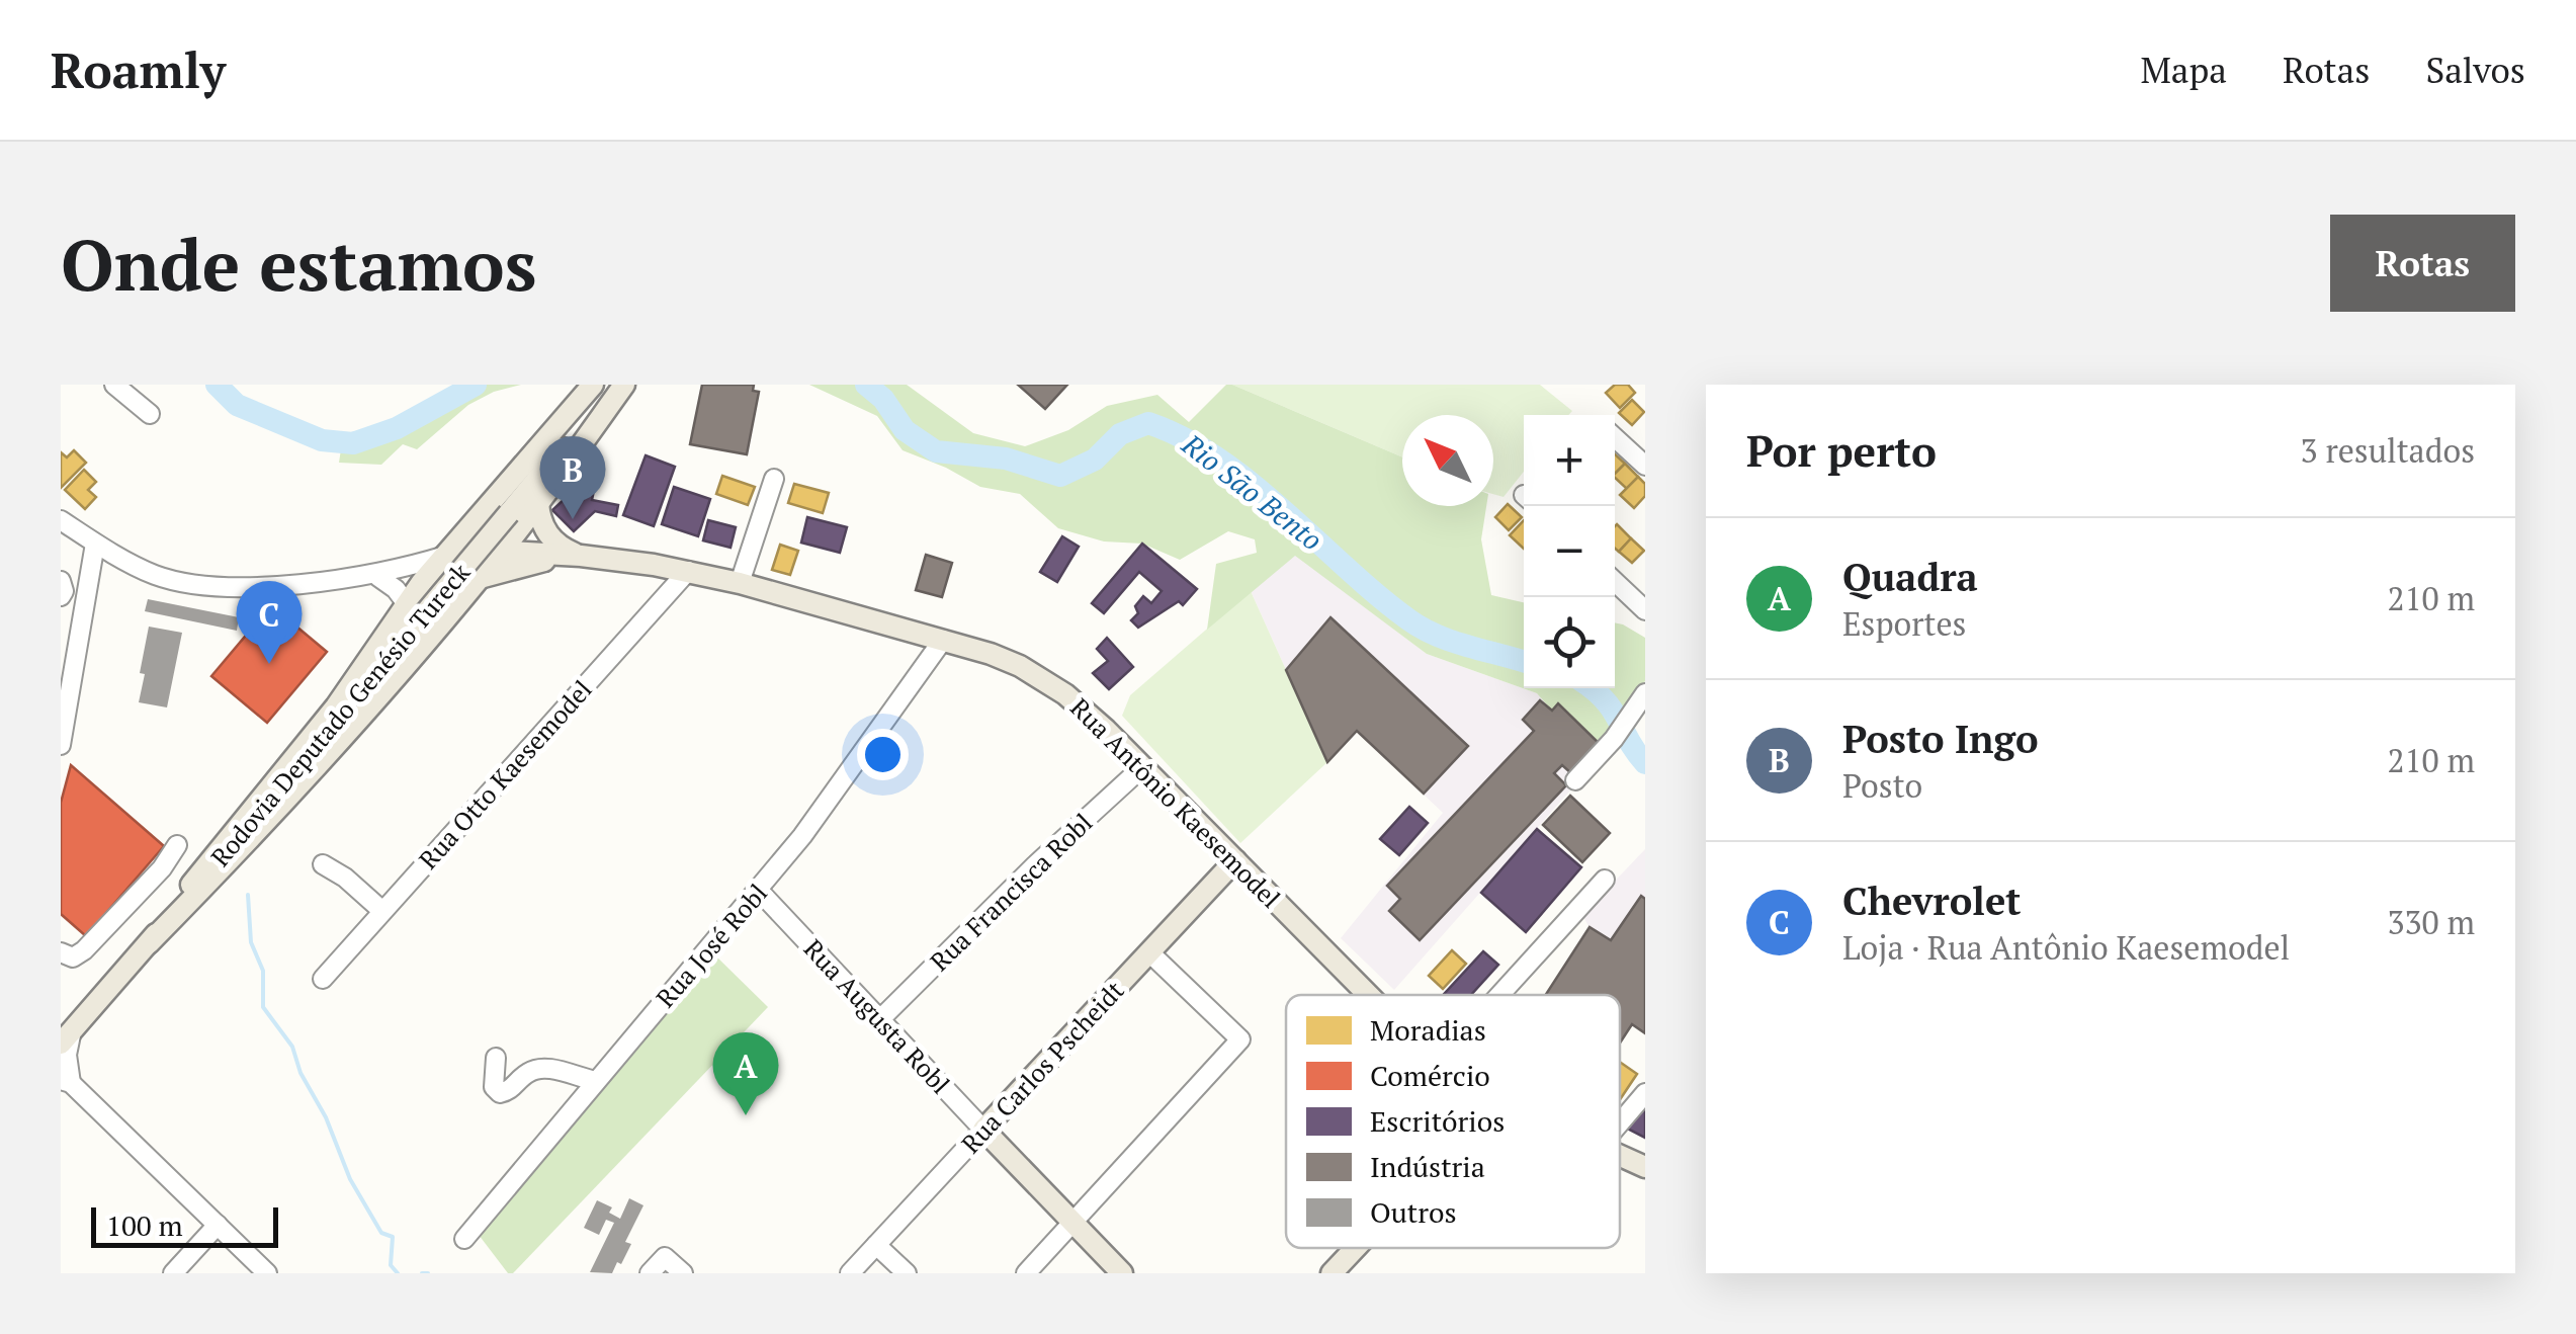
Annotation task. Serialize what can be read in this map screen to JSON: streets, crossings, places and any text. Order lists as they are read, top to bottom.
{
  "streets": {
    "main road": [
      "Rodovia Deputado Genésio Tureck",
      "Rua Antônio Kaesemodel",
      "Rua Augusta Robl",
      "Rua Carlos Pscheidt"
    ],
    "street": ["Rua Otto Kaesemodel", "Rua Francisca Robl", "Rua José Robl"]
  },
  "crossings": [
    ["Rua Otto Kaesemodel", "Rua Antônio Kaesemodel"],
    ["Rua Antônio Kaesemodel", "Rua Francisca Robl"],
    ["Rua Antônio Kaesemodel", "Rua José Robl"],
    ["Rua Antônio Kaesemodel", "Rua Carlos Pscheidt"],
    ["Rua Francisca Robl", "Rua Augusta Robl"],
    ["Rua José Robl", "Rua Augusta Robl"],
    ["Rua Augusta Robl", "Rua Carlos Pscheidt"]
  ],
  "water": ["Rio São Bento"],
  "legend": [
    "Moradias",
    "Comércio",
    "Escritórios",
    "Indústria",
    "Outros"
  ],
  "scale_bar": "100 m",
  "north": "top left",
  "page": {
    "header": "Roamly",
    "nav": ["Mapa", "Rotas", "Salvos"],
    "buttons": "Rotas",
    "title": "Onde estamos",
    "heading": ["Por perto", "3 resultados"],
    "map_buttons": ["+", "−"],
    "pins": ["B", "C", "A"],
    "list": [
      {
        "mark": "A",
        "name": "Quadra",
        "note": "Esportes",
        "value": "210 m"
      },
      {
        "mark": "B",
        "name": "Posto Ingo",
        "note": "Posto",
        "value": "210 m"
      },
      {
        "mark": "C",
        "name": "Chevrolet",
        "note": "Loja · Rua Antônio Kaesemodel",
        "value": "330 m"
      }
    ],
    "scale": "100 m"
  }
}
